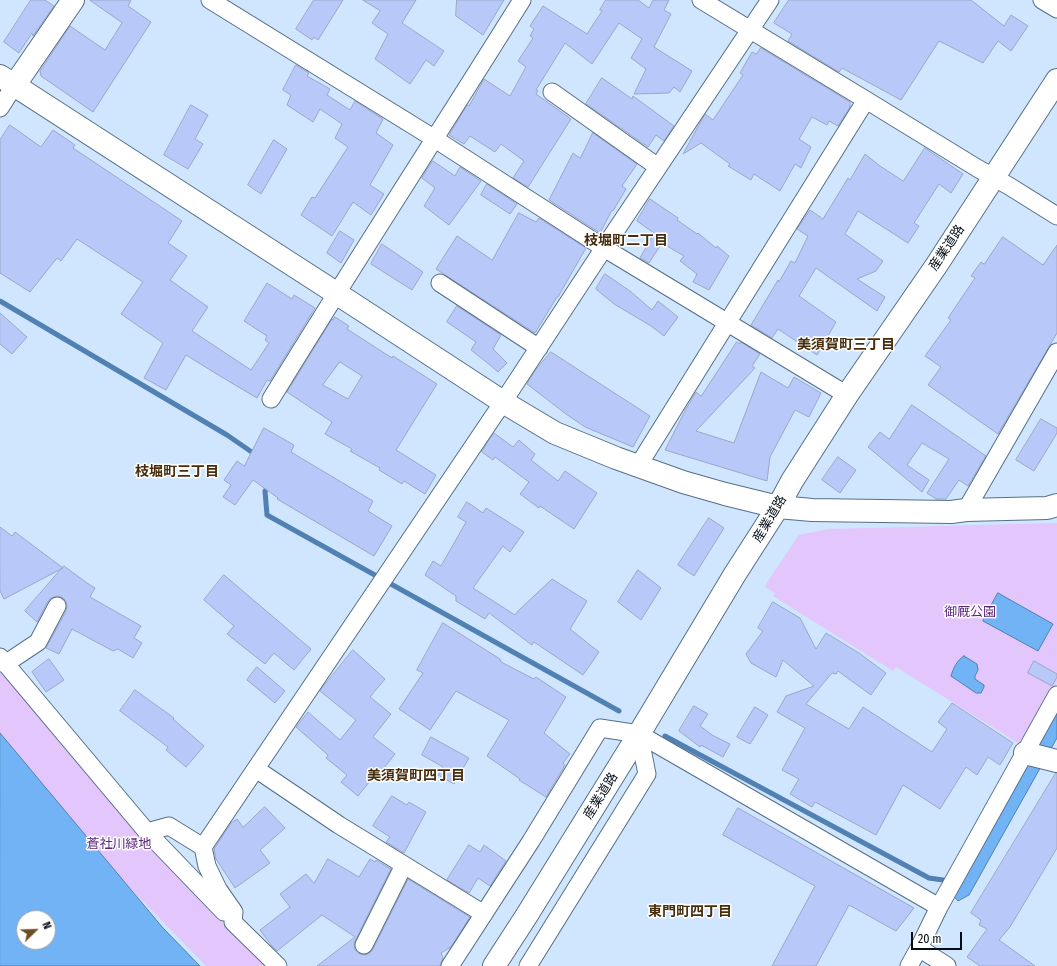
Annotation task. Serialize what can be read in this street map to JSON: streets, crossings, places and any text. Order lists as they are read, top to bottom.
{
  "streets": {
    "street": ["産業道路"]
  },
  "districts": [
    "枝堀町二丁目",
    "美須賀町三丁目",
    "枝堀町三丁目",
    "美須賀町四丁目",
    "東門町四丁目"
  ],
  "parks": ["御厩公園", "蒼社川緑地"],
  "scale_bar": "20 m",
  "north": "top right"
}
